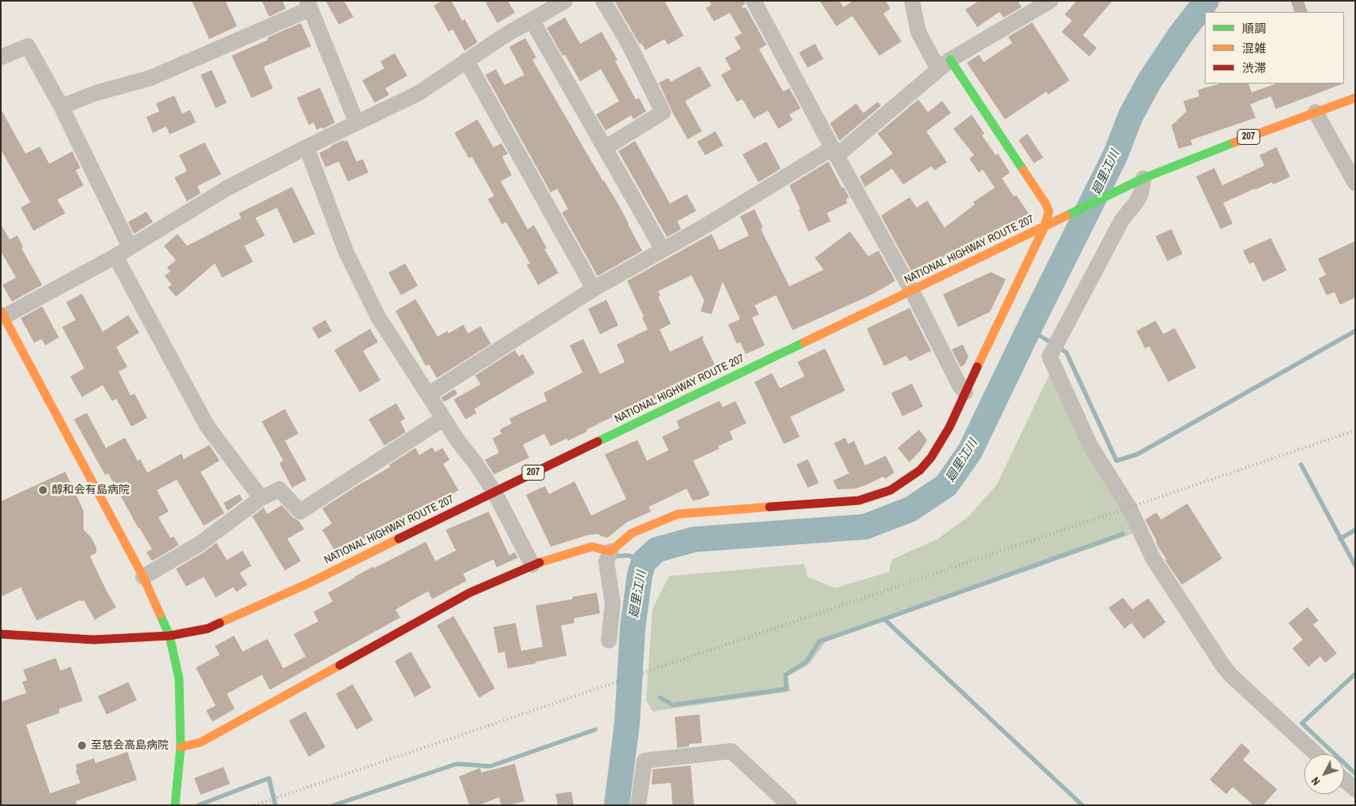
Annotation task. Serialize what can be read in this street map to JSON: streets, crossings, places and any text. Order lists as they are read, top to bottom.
{
  "streets": {
    "main road": ["207", "NATIONAL HIGHWAY ROUTE 207"]
  },
  "water": ["廻里江川"],
  "places": ["醇和会有島病院", "至慈会高島病院"],
  "legend": ["順調", "混雑", "渋滞"],
  "north": "bottom left"
}
